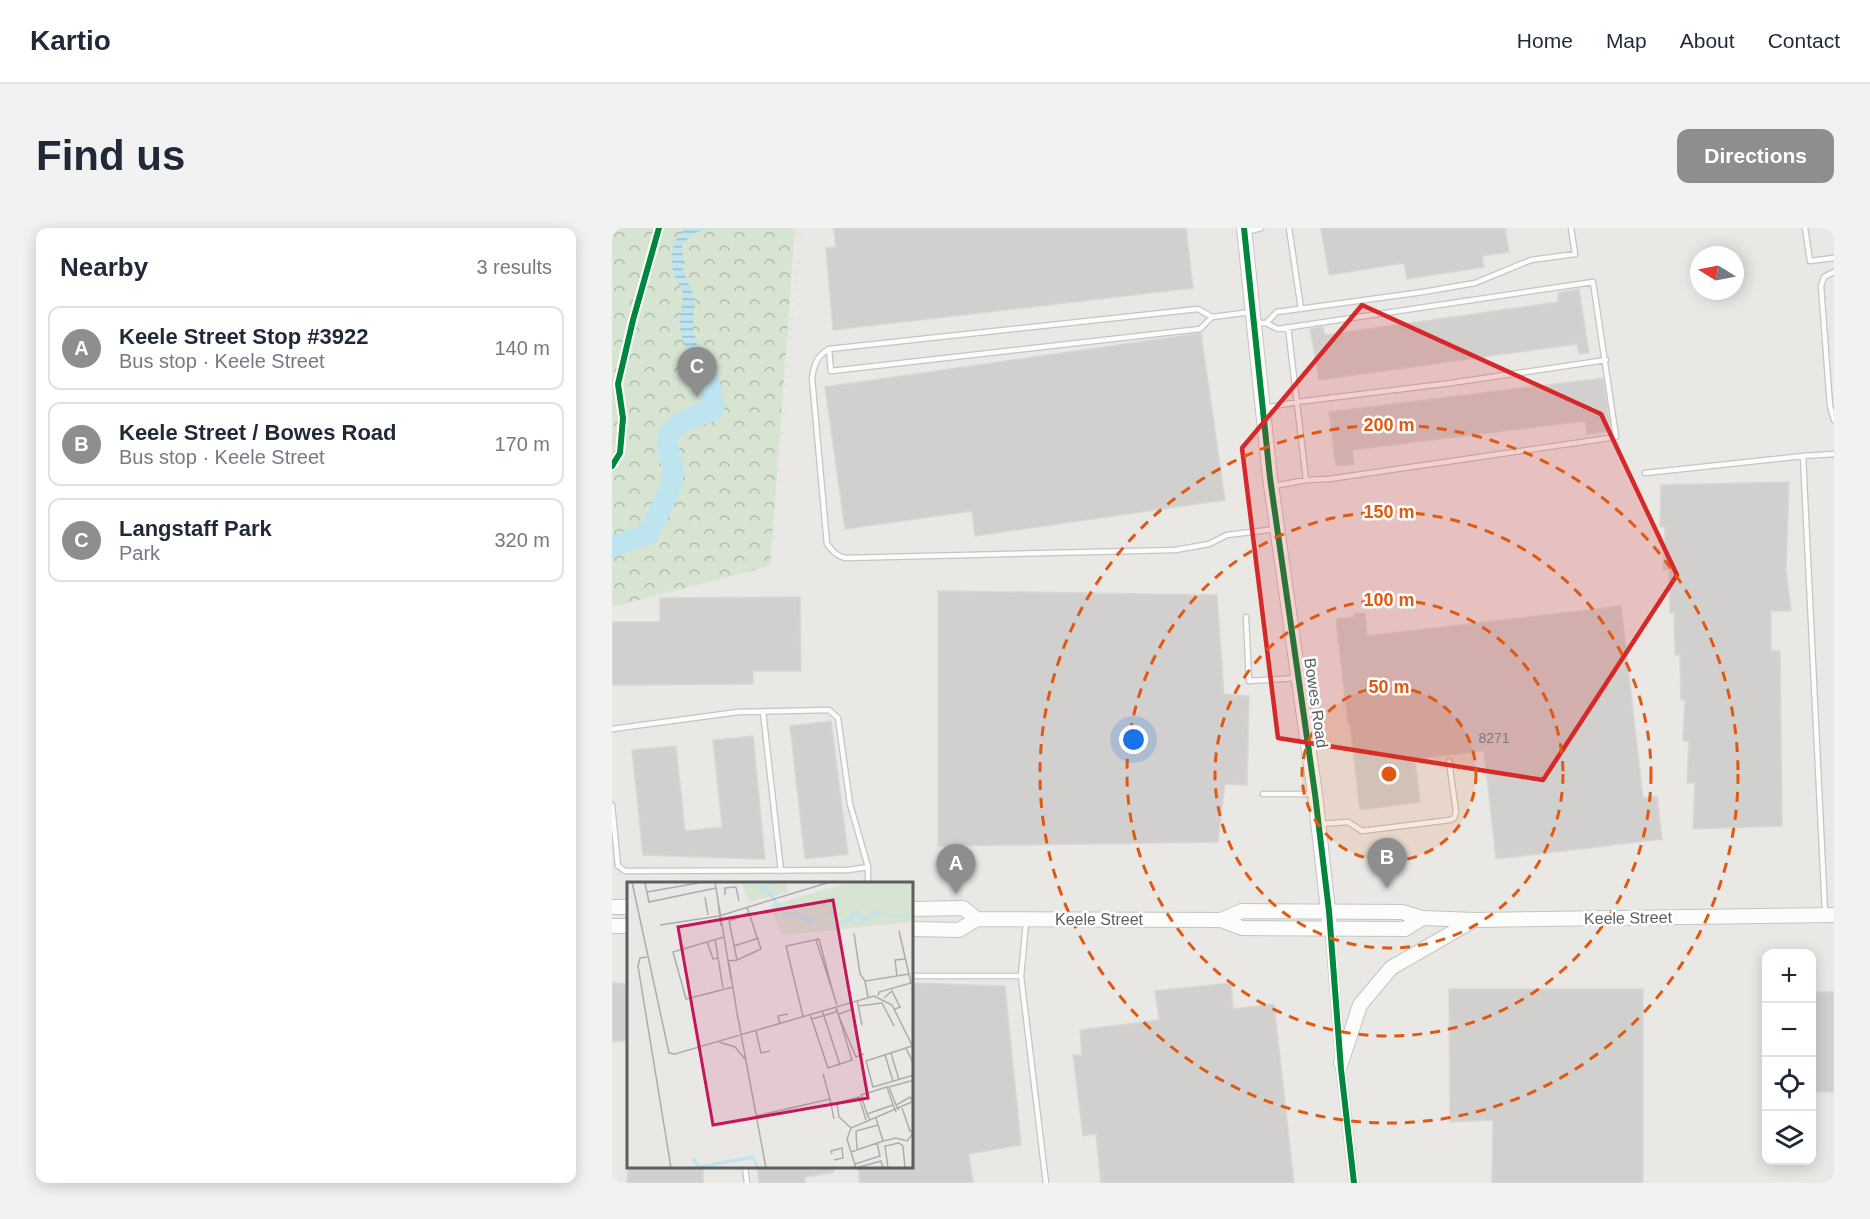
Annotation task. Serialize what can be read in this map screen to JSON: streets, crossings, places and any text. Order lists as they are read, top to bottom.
{
  "streets": {
    "main road": ["Bowes Road", "Keele Street"]
  },
  "crossings": [
    ["Bowes Road", "Keele Street"]
  ],
  "house_numbers": ["8271"],
  "north": "left",
  "page": {
    "header": "Kartio",
    "nav": [
      "Home",
      "Map",
      "About",
      "Contact"
    ],
    "buttons": "Directions",
    "title": "Find us",
    "heading": ["Nearby", "3 results"],
    "list": [
      {
        "mark": "A",
        "name": "Keele Street Stop #3922",
        "note": "Bus stop · Keele Street",
        "value": "140 m"
      },
      {
        "mark": "B",
        "name": "Keele Street / Bowes Road",
        "note": "Bus stop · Keele Street",
        "value": "170 m"
      },
      {
        "mark": "C",
        "name": "Langstaff Park",
        "note": "Park",
        "value": "320 m"
      }
    ],
    "pins": ["C", "B", "A"],
    "map_buttons": ["+", "−"]
  },
  "rings": [
    "200 m",
    "150 m",
    "100 m",
    "50 m"
  ]
}
